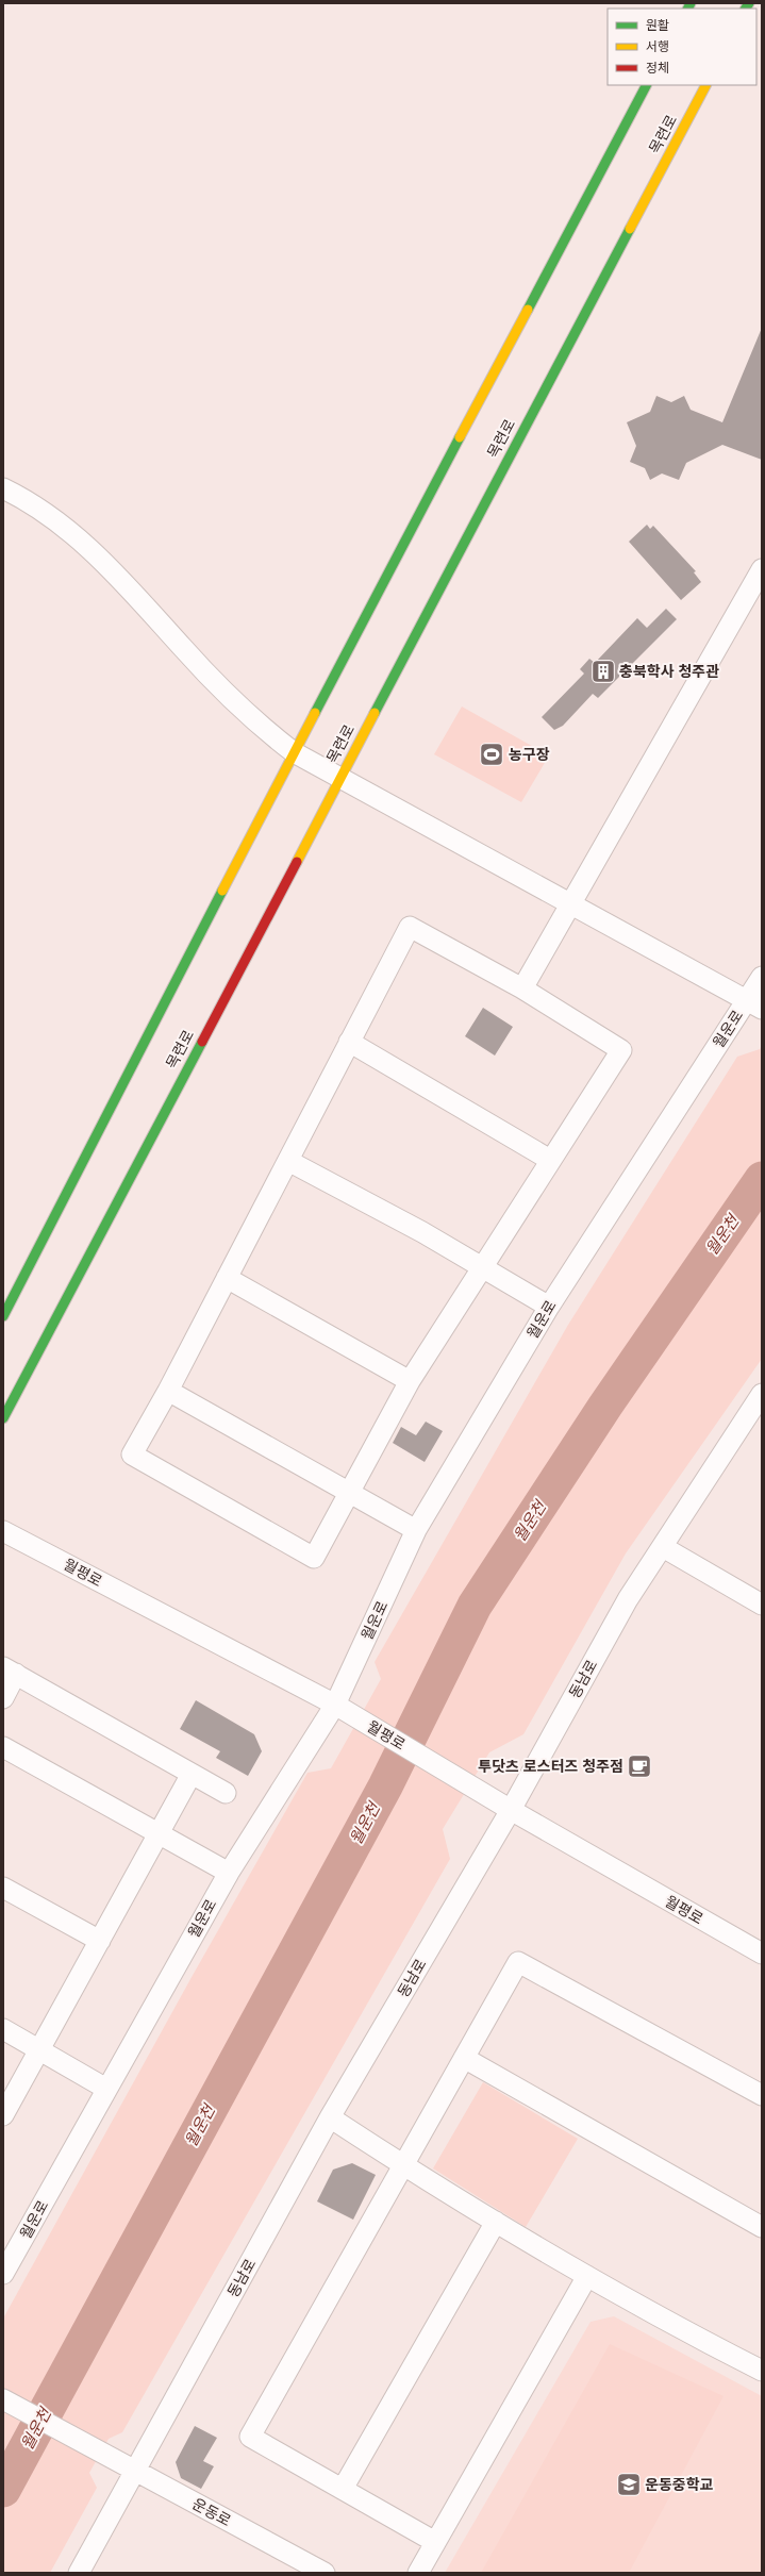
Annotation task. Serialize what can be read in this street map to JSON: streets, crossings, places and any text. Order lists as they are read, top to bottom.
{
  "streets": {
    "street": [
      "목련로",
      "월운로",
      "월평로",
      "동남로",
      "운동로"
    ]
  },
  "crossings": [
    ["월운로", "월평로"],
    ["월평로", "동남로"],
    ["동남로", "운동로"]
  ],
  "water": ["월운천"],
  "places": {
    "building": ["충북학사 청주관"],
    "sports": ["농구장"],
    "cafe": ["투닷츠 로스터즈 청주점"],
    "school or university": ["운동중학교"]
  },
  "legend": ["원활", "서행", "정체"]
}
